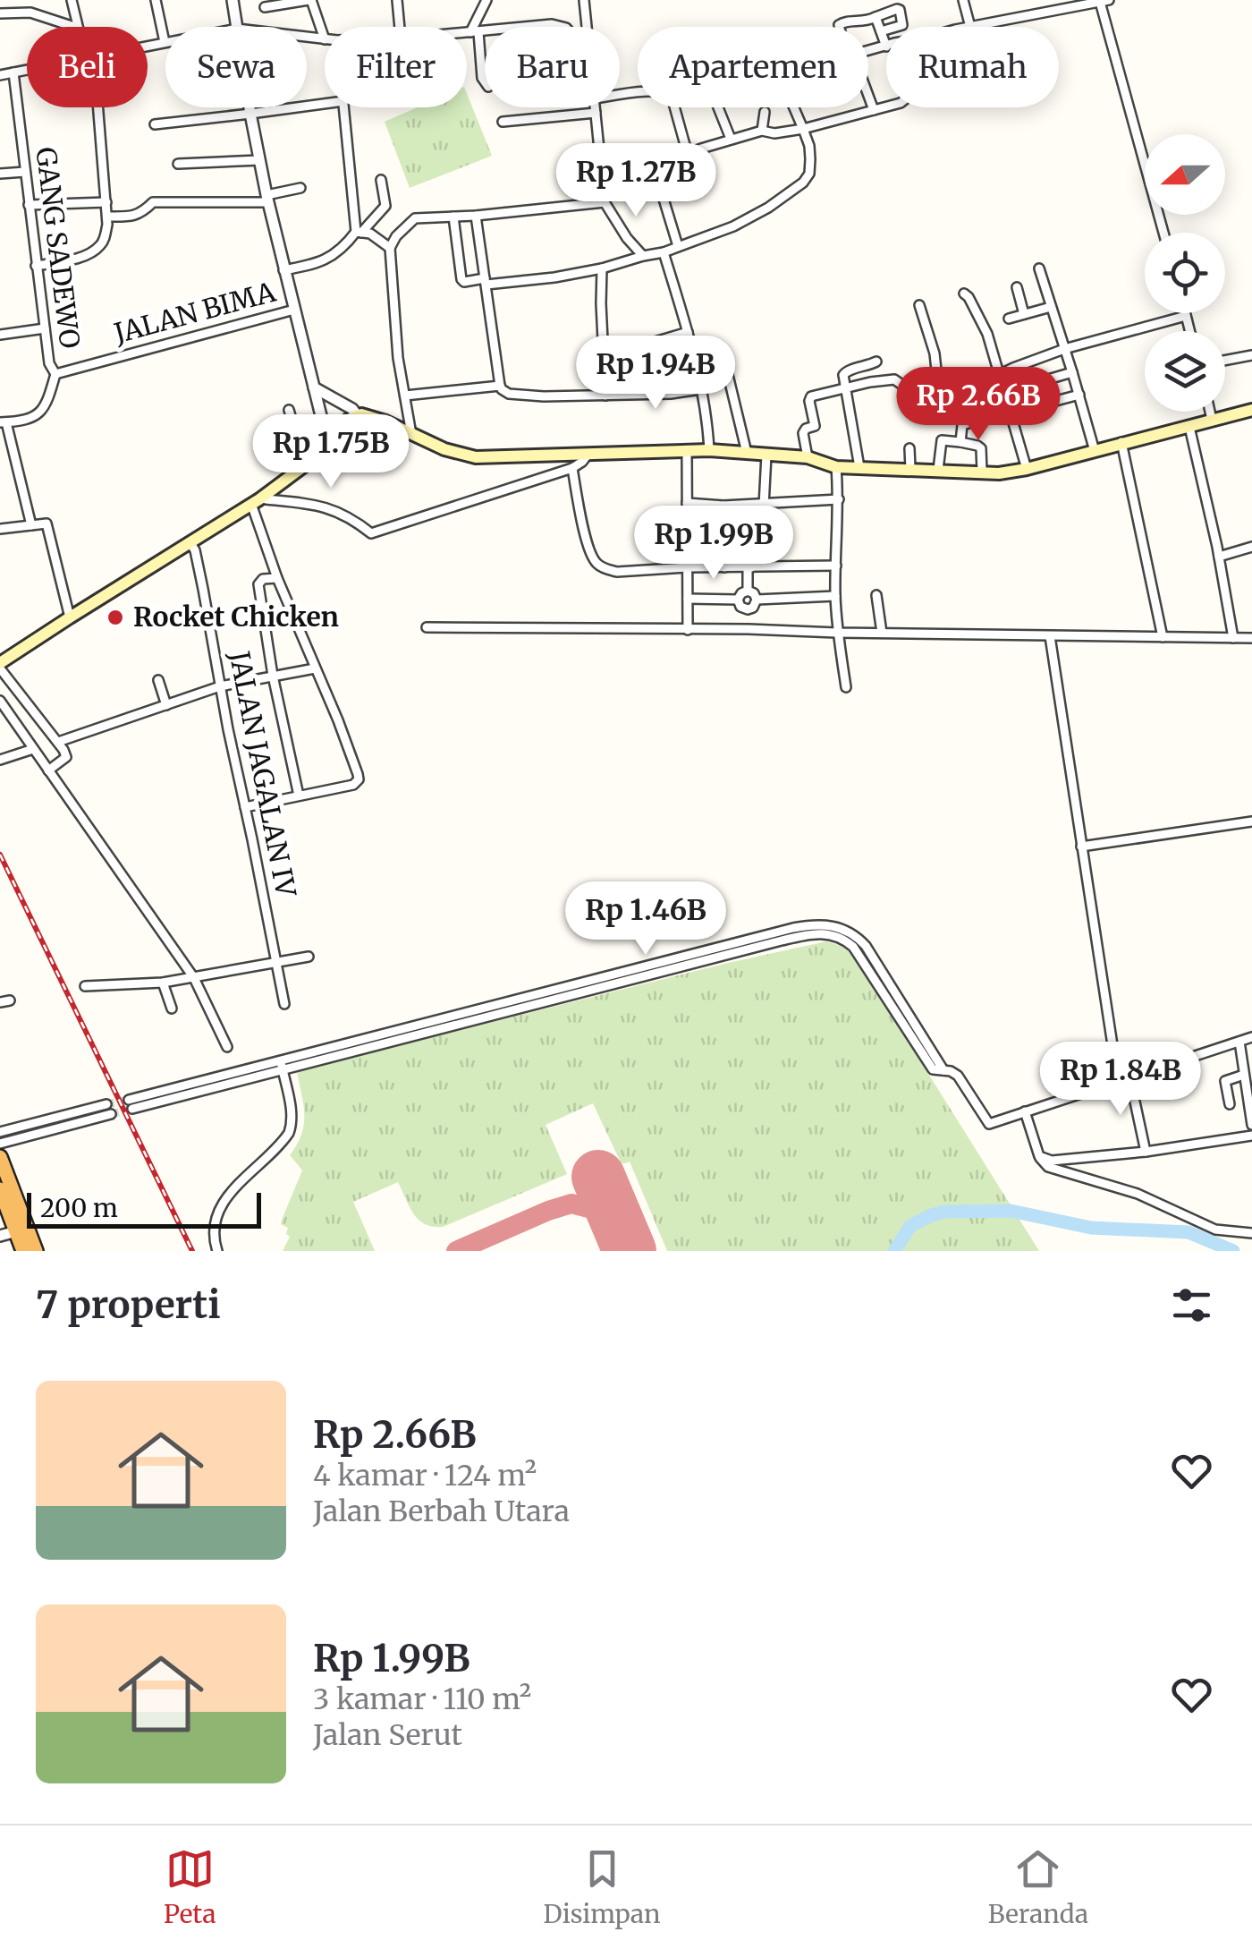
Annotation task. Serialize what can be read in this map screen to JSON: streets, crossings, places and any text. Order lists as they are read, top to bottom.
{
  "streets": {
    "street": ["GANG SADEWO", "JALAN BIMA", "JALAN JAGALAN IV"]
  },
  "crossings": [
    ["GANG SADEWO", "JALAN BIMA"]
  ],
  "places": ["Rocket Chicken"],
  "scale_bar": "200 m",
  "north": "left",
  "page": {
    "chip": [
      "Beli",
      "Sewa",
      "Filter",
      "Baru",
      "Apartemen",
      "Rumah"
    ],
    "price": [
      "Rp 1.27B",
      "Rp 1.94B",
      "Rp 2.66B",
      "Rp 1.75B",
      "Rp 1.99B",
      "Rp 1.46B",
      "Rp 1.84B"
    ],
    "scale": "200 m",
    "heading": "7 properti",
    "list": [
      {
        "name": "Rp 2.66B",
        "note": "4 kamar · 124 m² · Jalan Berbah Utara"
      },
      {
        "name": "Rp 1.99B",
        "note": "3 kamar · 110 m² · Jalan Serut"
      }
    ],
    "tabs": ["Peta", "Disimpan", "Beranda"]
  }
}
